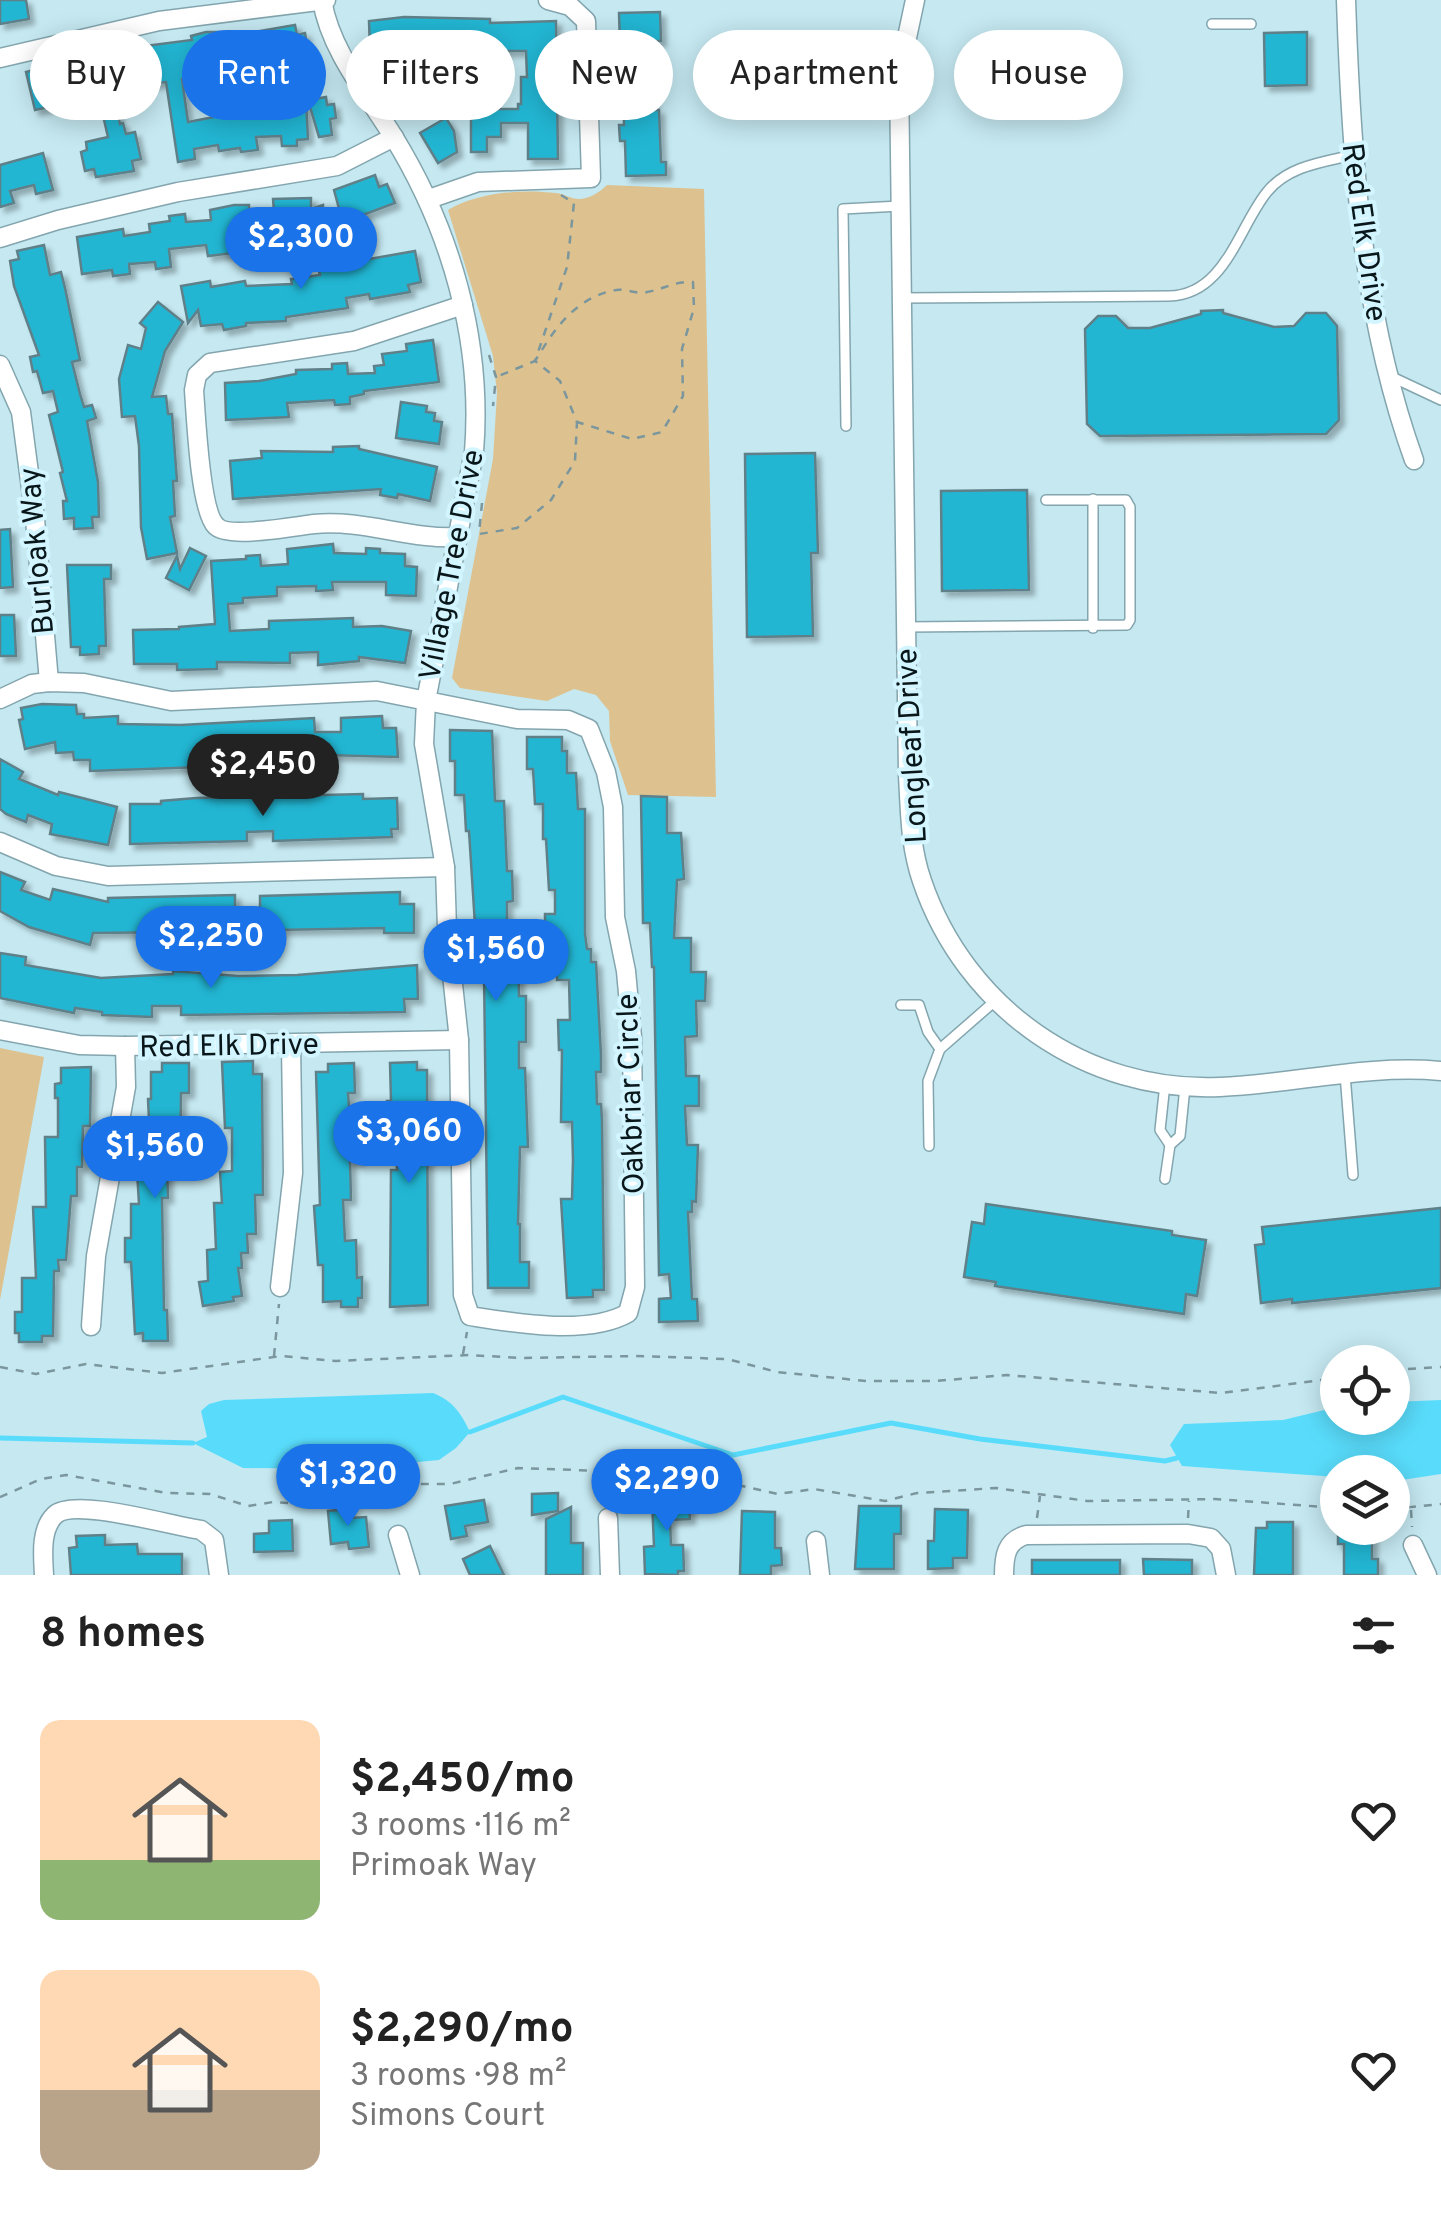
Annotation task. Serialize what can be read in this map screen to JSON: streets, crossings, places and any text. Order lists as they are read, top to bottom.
{
  "streets": {
    "street": [
      "Red Elk Drive",
      "Burloak Way",
      "Village Tree Drive",
      "Longleaf Drive",
      "Oakbriar Circle"
    ]
  },
  "crossings": [
    ["Red Elk Drive", "Village Tree Drive"],
    ["Village Tree Drive", "Oakbriar Circle"]
  ],
  "page": {
    "chip": [
      "Buy",
      "Rent",
      "Filters",
      "New",
      "Apartment",
      "House"
    ],
    "price": [
      "$2,300",
      "$2,450",
      "$2,250",
      "$1,560",
      "$3,060",
      "$1,560",
      "$1,320",
      "$2,290"
    ],
    "heading": "8 homes",
    "list": [
      {
        "name": "$2,450/mo",
        "note": "3 rooms · 116 m² · Primoak Way"
      },
      {
        "name": "$2,290/mo",
        "note": "3 rooms · 98 m² · Simons Court"
      }
    ]
  }
}
